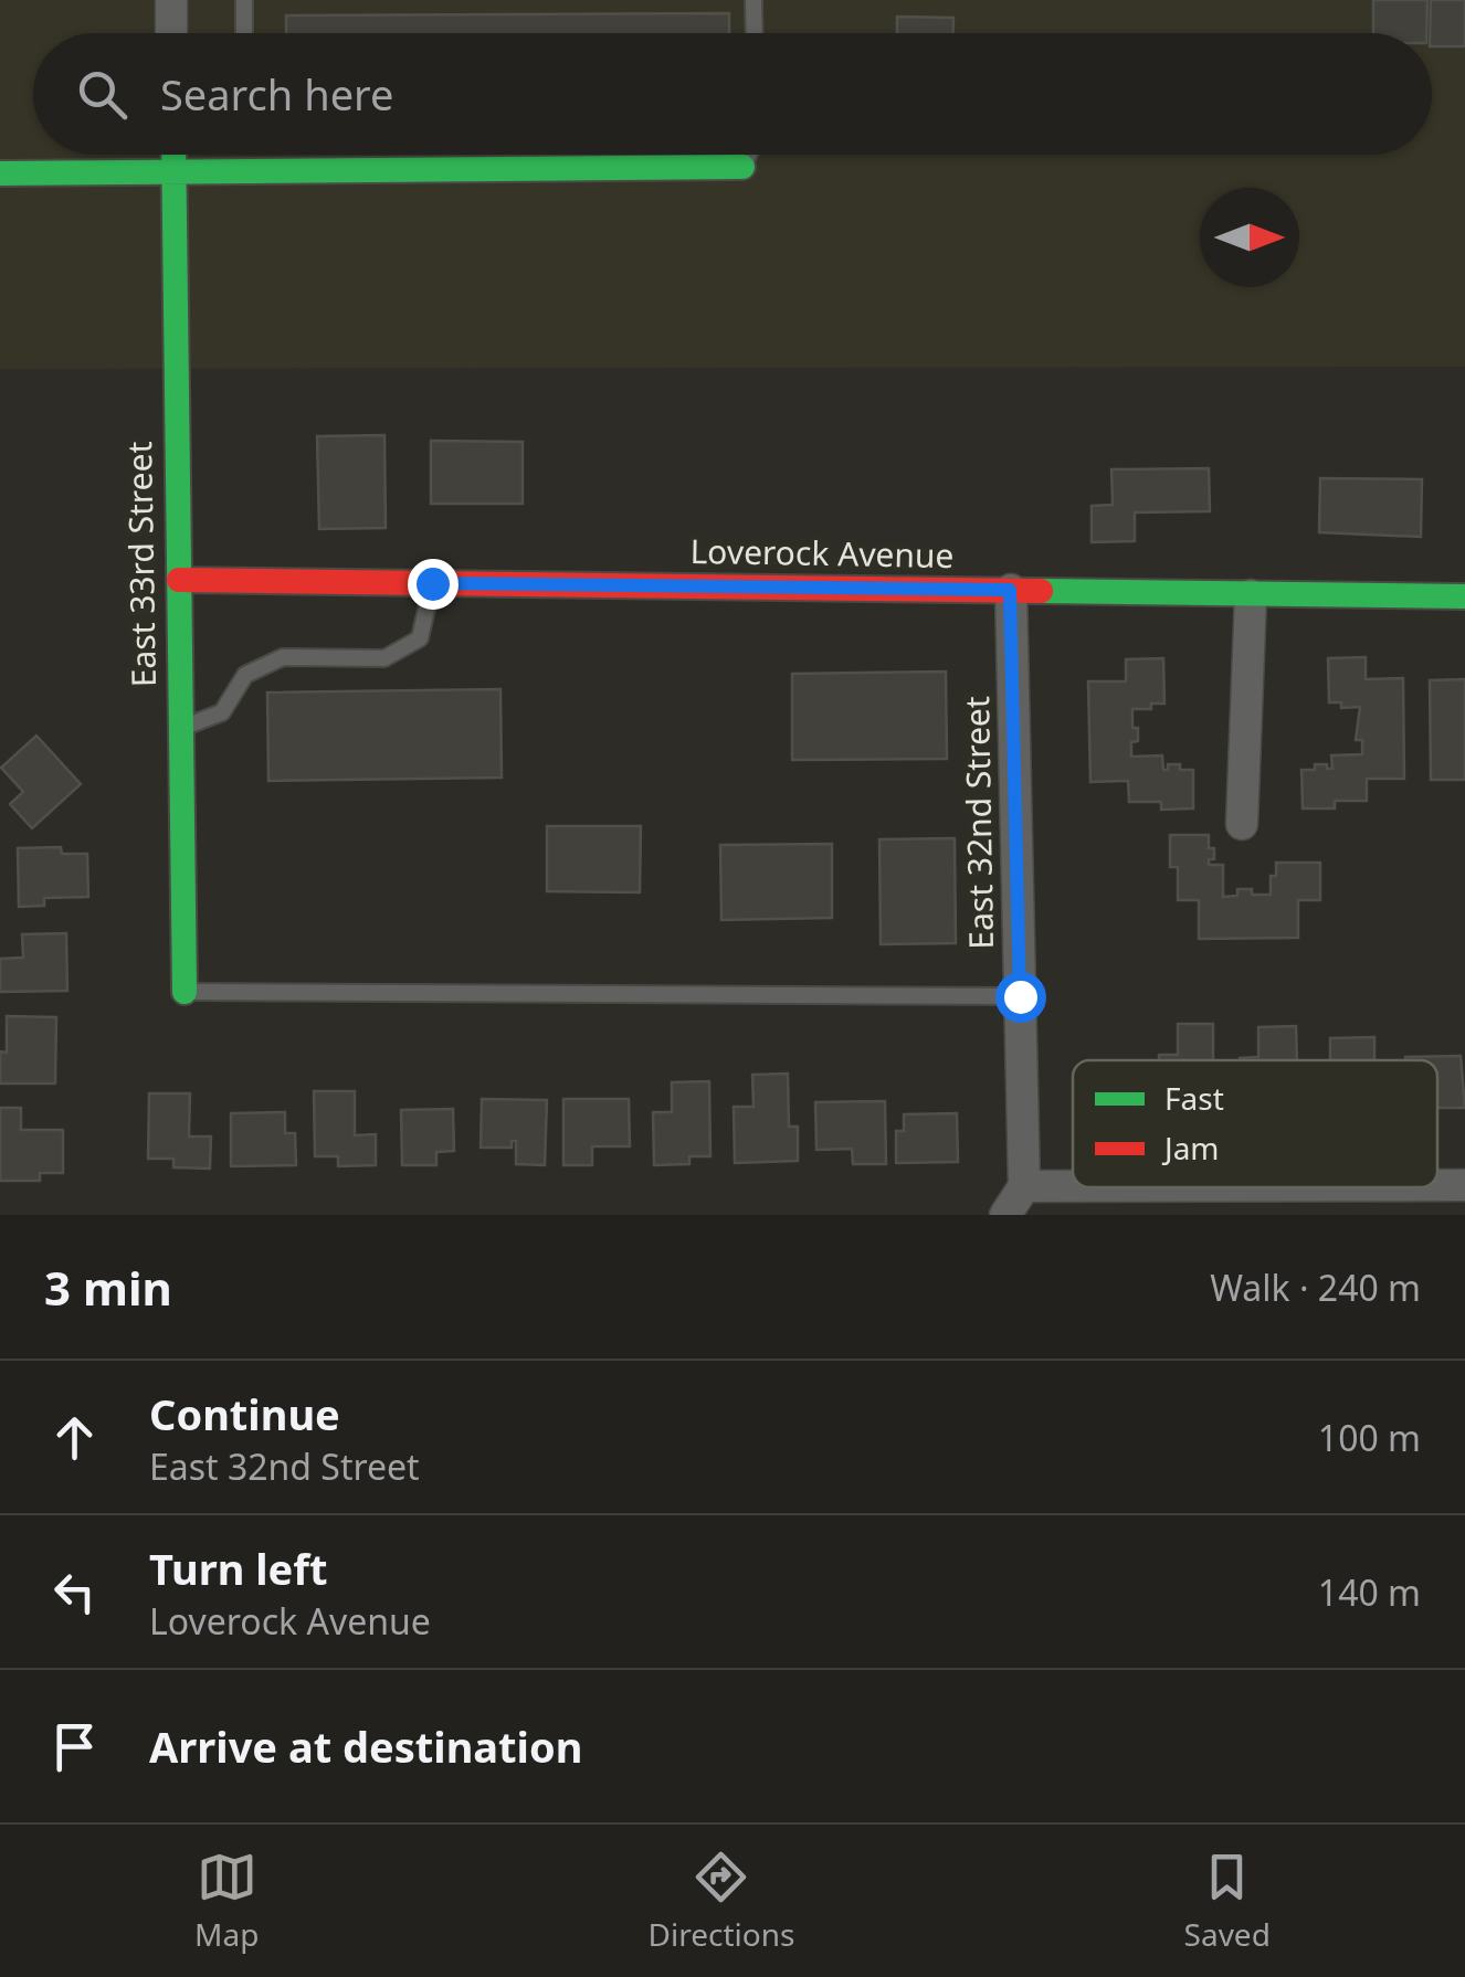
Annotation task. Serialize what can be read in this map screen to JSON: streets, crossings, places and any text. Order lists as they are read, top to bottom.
{
  "streets": {
    "street": ["Loverock Avenue", "East 33rd Street", "East 32nd Street"]
  },
  "crossings": [
    ["Loverock Avenue", "East 33rd Street"],
    ["Loverock Avenue", "East 32nd Street"]
  ],
  "legend": ["Fast", "Jam"],
  "north": "right",
  "page": {
    "search": "Search here",
    "heading": ["3 min", "Walk · 240 m"],
    "list": [
      ["Continue", "East 32nd Street", "100 m"],
      ["Turn left", "Loverock Avenue", "140 m"],
      "Arrive at destination"
    ],
    "nav": ["Map", "Directions", "Saved"]
  }
}
